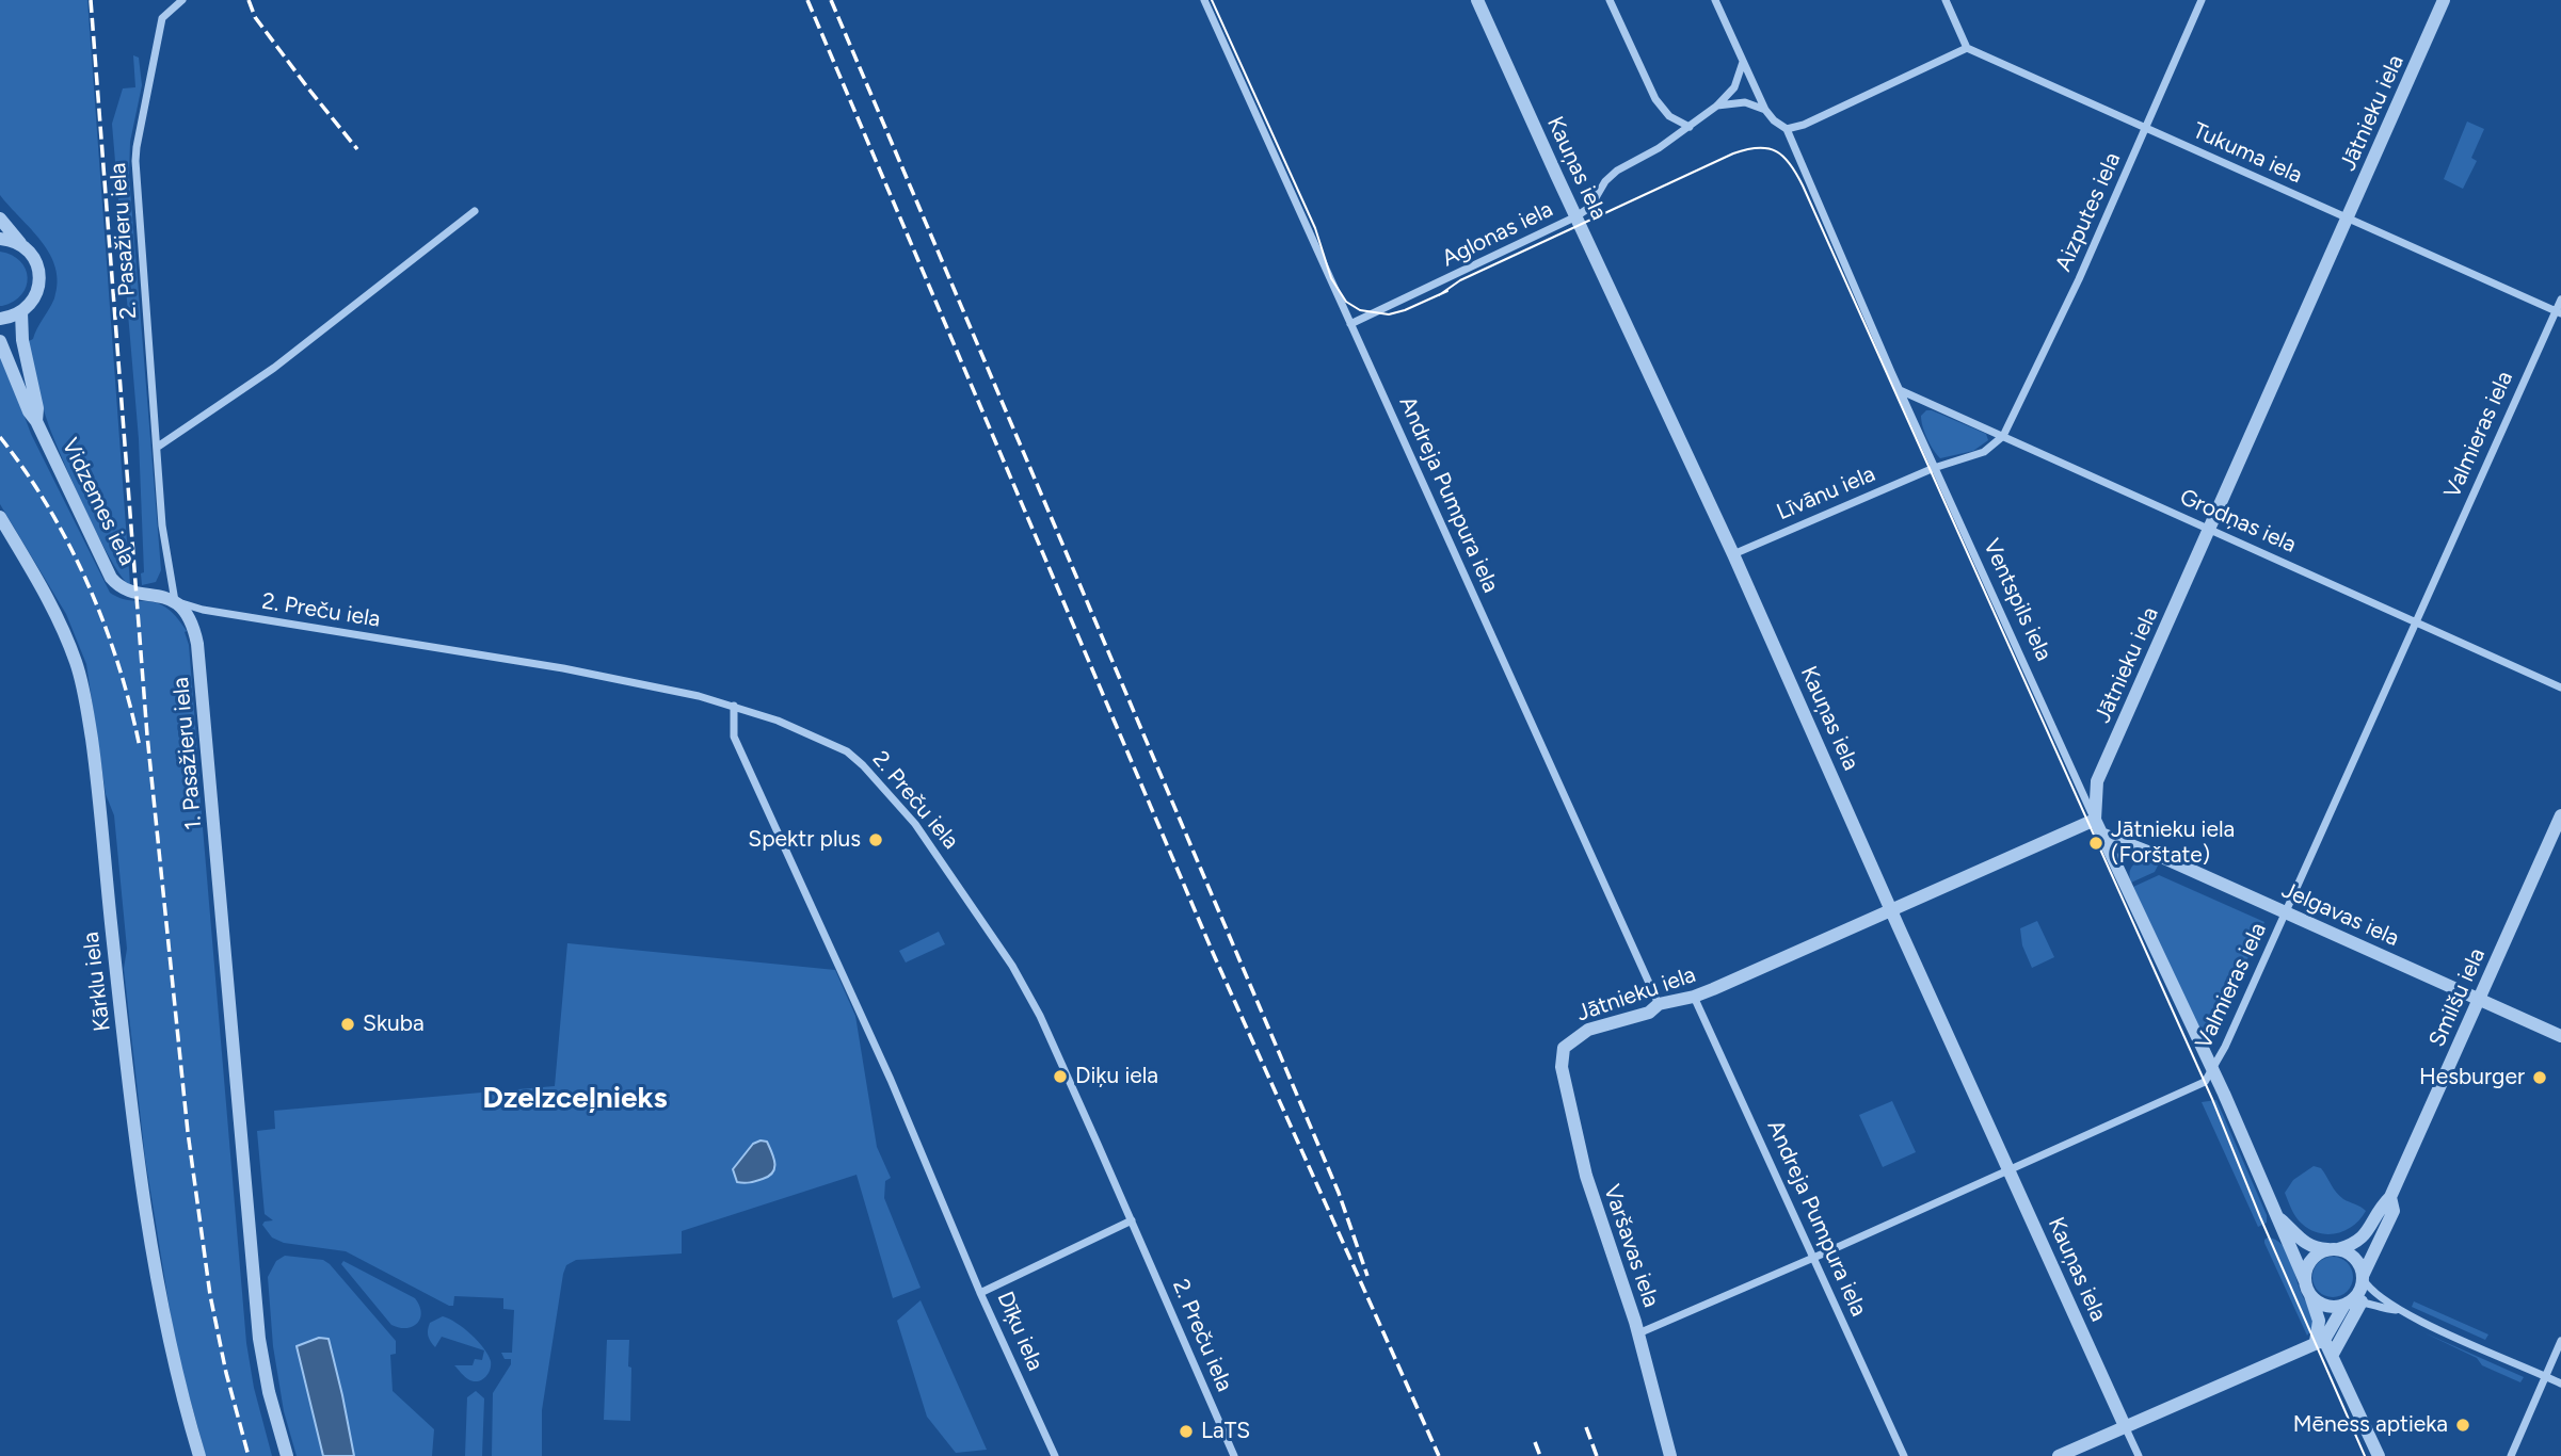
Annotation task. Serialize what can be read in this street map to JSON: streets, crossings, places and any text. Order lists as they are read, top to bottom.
{
  "streets": {
    "street": [
      "Jātnieku iela",
      "Tukuma iela",
      "Kauņas iela",
      "Aizputes iela",
      "Aglonas iela",
      "2. Pasažieru iela",
      "Valmieras iela",
      "Līvānu iela",
      "Andreja Pumpura iela",
      "Vidzemes iela",
      "Grodņas iela",
      "Ventspils iela",
      "2. Preču iela",
      "1. Pasažieru iela",
      "Jelgavas iela",
      "Kārklu iela",
      "Smilšu iela",
      "Varšavas iela",
      "Dīķu iela"
    ]
  },
  "crossings": [
    ["Jātnieku iela", "Tukuma iela"],
    ["Jātnieku iela", "Kauņas iela"],
    ["Jātnieku iela", "Andreja Pumpura iela"],
    ["Jātnieku iela", "Grodņas iela"],
    ["Jātnieku iela", "Ventspils iela"],
    ["Jātnieku iela", "Varšavas iela"],
    ["Tukuma iela", "Aizputes iela"],
    ["Tukuma iela", "Valmieras iela"],
    ["Kauņas iela", "Aglonas iela"],
    ["Kauņas iela", "Valmieras iela"],
    ["Kauņas iela", "Līvānu iela"],
    ["Aizputes iela", "Līvānu iela"],
    ["Aizputes iela", "Grodņas iela"],
    ["Aglonas iela", "Andreja Pumpura iela"],
    ["Aglonas iela", "Ventspils iela"],
    ["2. Pasažieru iela", "1. Pasažieru iela"],
    ["Valmieras iela", "Andreja Pumpura iela"],
    ["Valmieras iela", "Grodņas iela"],
    ["Valmieras iela", "Ventspils iela"],
    ["Valmieras iela", "Jelgavas iela"],
    ["Valmieras iela", "Varšavas iela"],
    ["Līvānu iela", "Grodņas iela"],
    ["Līvānu iela", "Ventspils iela"],
    ["Vidzemes iela", "2. Preču iela"],
    ["Vidzemes iela", "1. Pasažieru iela"],
    ["Grodņas iela", "Ventspils iela"],
    ["Ventspils iela", "Jelgavas iela"],
    ["Ventspils iela", "Smilšu iela"],
    ["2. Preču iela", "1. Pasažieru iela"],
    ["2. Preču iela", "Dīķu iela"],
    ["Jelgavas iela", "Smilšu iela"]
  ],
  "districts": ["Dzelzceļnieks"],
  "places": [
    "Spektr plus",
    "Jātnieku iela (Forštate)",
    "Skuba",
    "Diķu iela",
    "Hesburger",
    "Mēness aptieka",
    "LaTS"
  ]
}
